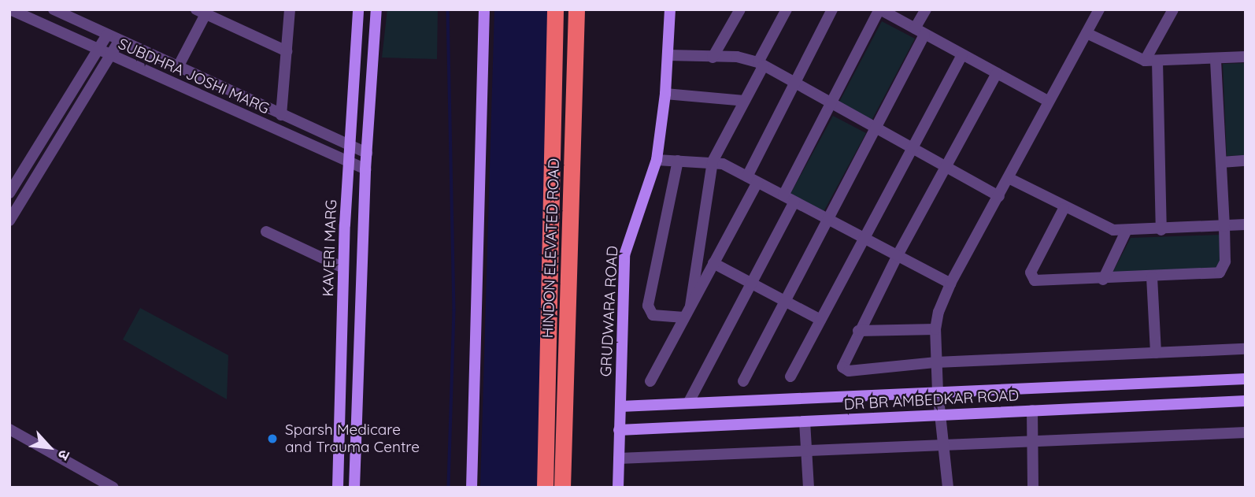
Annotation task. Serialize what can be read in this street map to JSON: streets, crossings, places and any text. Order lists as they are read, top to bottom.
{
  "streets": {
    "highway": ["HINDON ELEVATED ROAD"],
    "street": [
      "SUBDHRA JOSHI MARG",
      "KAVERI MARG",
      "GRUDWARA ROAD",
      "DR BR AMBEDKAR ROAD"
    ]
  },
  "crossings": [
    ["SUBDHRA JOSHI MARG", "KAVERI MARG"],
    ["GRUDWARA ROAD", "DR BR AMBEDKAR ROAD"]
  ],
  "places": ["Sparsh Medicare and Trauma Centre"],
  "north": "bottom right"
}
